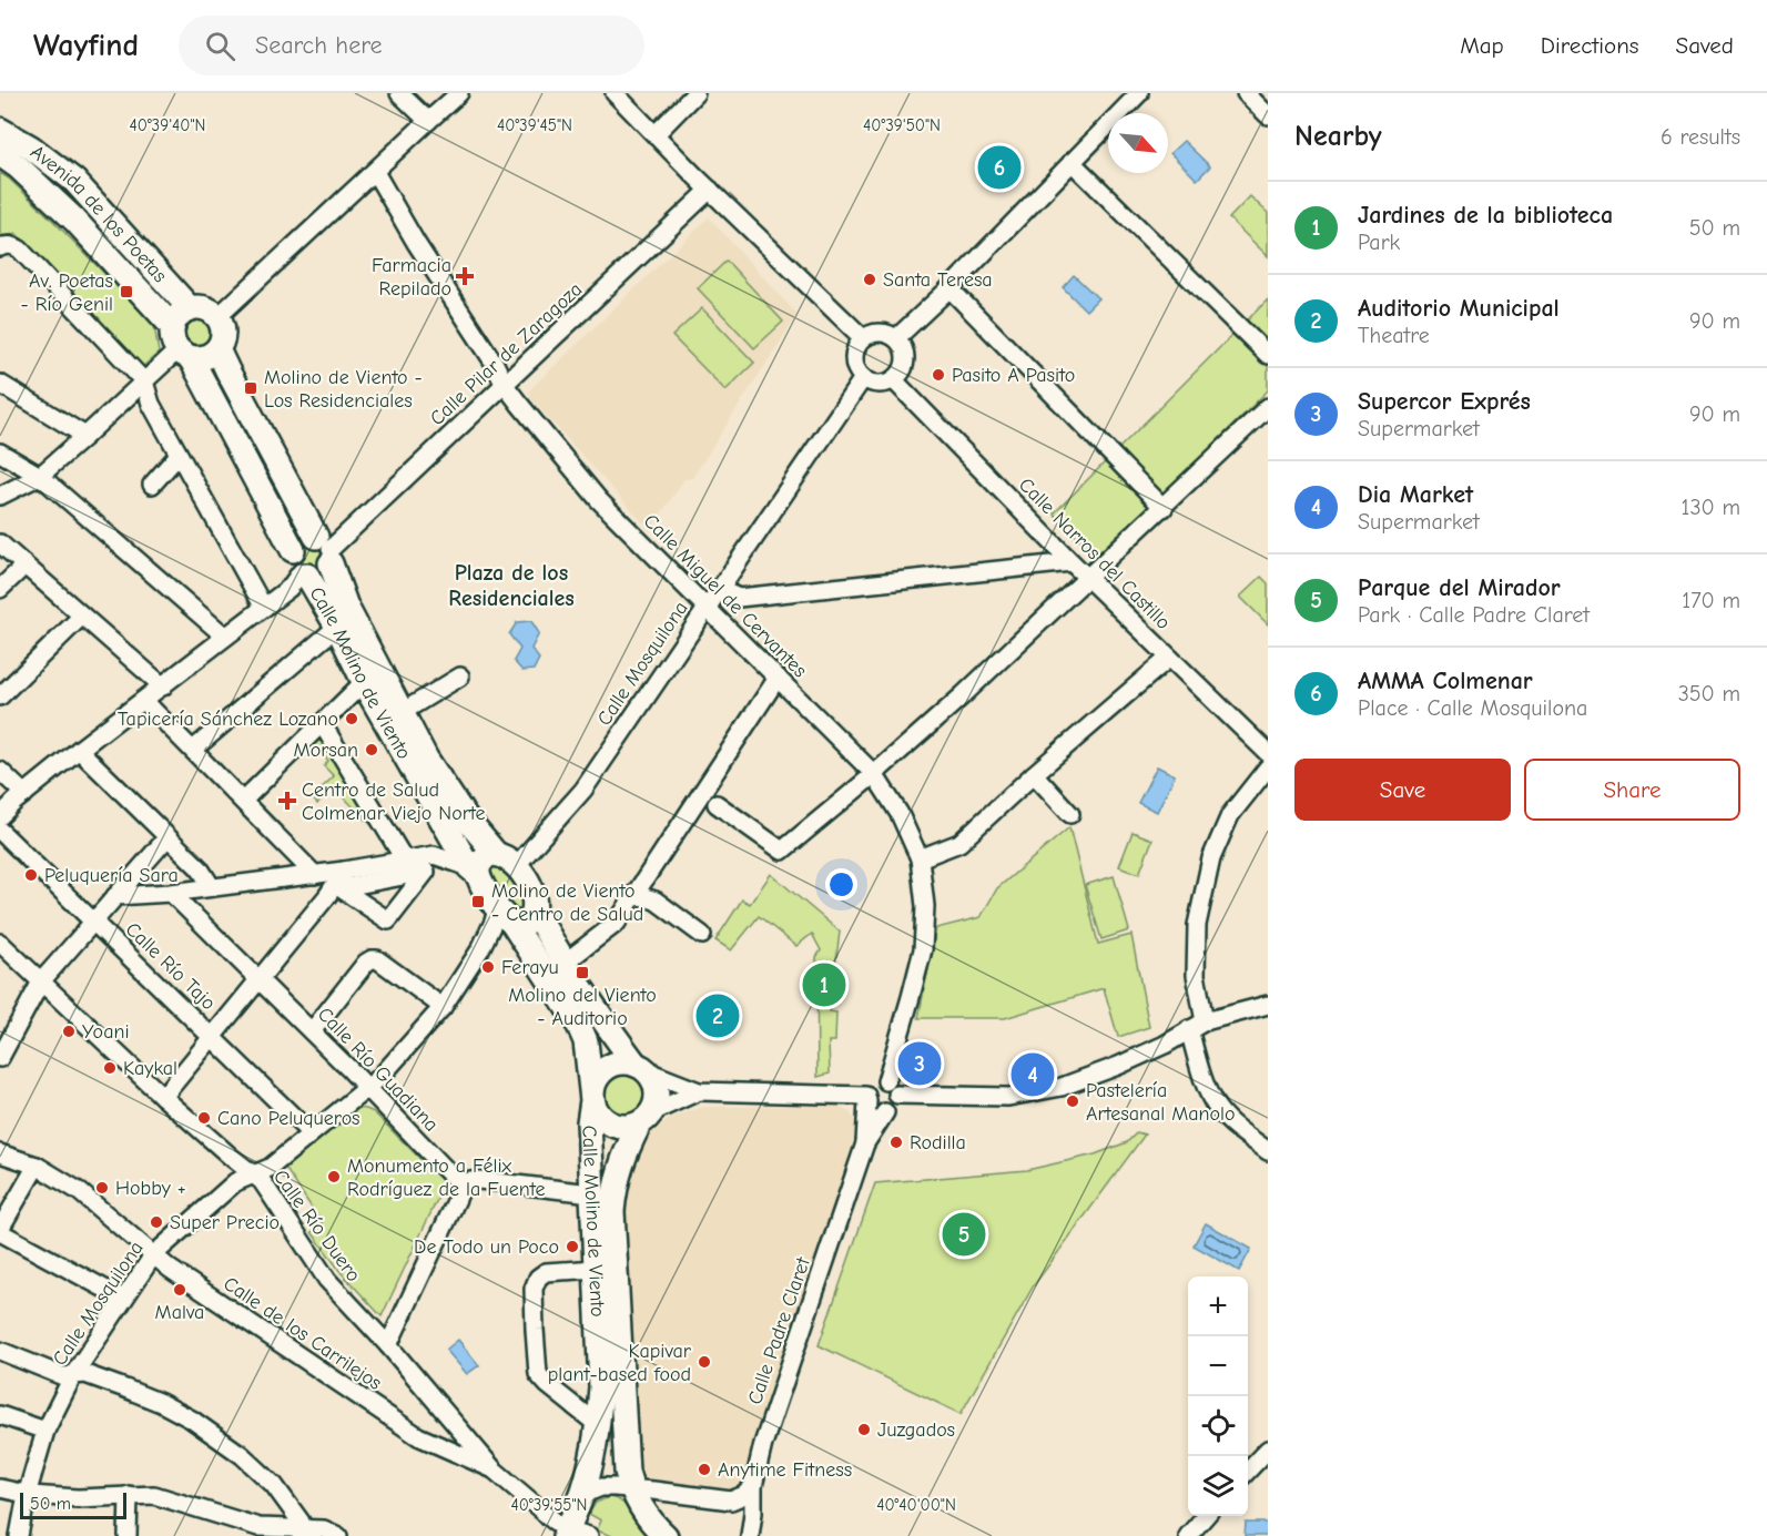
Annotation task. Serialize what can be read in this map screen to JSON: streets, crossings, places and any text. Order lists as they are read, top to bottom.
{
  "streets": {
    "main road": ["Avenida de los Poetas", "Calle Molino de Viento"],
    "street": [
      "Calle Pilar de Zaragoza",
      "Calle Narros del Castillo",
      "Calle Miguel de Cervantes",
      "Calle Mosquilona",
      "Calle Río Tajo",
      "Calle Río Guadiana",
      "Calle Río Duero",
      "Calle Padre Claret",
      "Calle de los Carrilejos"
    ]
  },
  "crossings": [
    ["Avenida de los Poetas", "Calle Molino de Viento"],
    ["Calle Pilar de Zaragoza", "Calle Miguel de Cervantes"],
    ["Calle Pilar de Zaragoza", "Calle Molino de Viento"],
    ["Calle Narros del Castillo", "Calle Mosquilona"],
    ["Calle Miguel de Cervantes", "Calle Mosquilona"],
    ["Calle Miguel de Cervantes", "Calle Padre Claret"],
    ["Calle Mosquilona", "Calle Molino de Viento"],
    ["Calle Mosquilona", "Calle Río Tajo"],
    ["Calle Mosquilona", "Calle Río Guadiana"],
    ["Calle Mosquilona", "Calle Río Duero"],
    ["Calle Mosquilona", "Calle de los Carrilejos"],
    ["Calle Molino de Viento", "Calle de los Carrilejos"],
    ["Calle Río Duero", "Calle de los Carrilejos"]
  ],
  "districts": ["Plaza de los Residenciales"],
  "places": {
    "health": ["Farmacia Repilado", "Centro de Salud Colmenar Viejo Norte"],
    "other": [
      "Santa Teresa",
      "Pasito A Pasito",
      "Tapicería Sánchez Lozano",
      "Morsan",
      "Peluquería Sara",
      "Ferayu",
      "Yoani",
      "Kaykal",
      "Pastelería Artesanal Manolo",
      "Cano Peluqueros",
      "Rodilla",
      "Monumento a Félix Rodríguez de la Fuente",
      "Hobby +",
      "Super Precio",
      "De Todo un Poco",
      "Malva",
      "Kapivar plant-based food",
      "Juzgados",
      "Anytime Fitness"
    ],
    "transit": [
      "Av. Poetas - Río Genil",
      "Molino de Viento - Los Residenciales",
      "Molino de Viento - Centro de Salud",
      "Molino del Viento - Auditorio"
    ]
  },
  "scale_bar": "50 m",
  "north": "bottom right",
  "page": {
    "header": "Wayfind",
    "search": "Search here",
    "nav": ["Map", "Directions", "Saved"],
    "heading": ["Nearby", "6 results"],
    "pins": [
      "6",
      "1",
      "2",
      "3",
      "4",
      "5"
    ],
    "list": [
      {
        "mark": "1",
        "name": "Jardines de la biblioteca",
        "note": "Park",
        "value": "50 m"
      },
      {
        "mark": "2",
        "name": "Auditorio Municipal",
        "note": "Theatre",
        "value": "90 m"
      },
      {
        "mark": "3",
        "name": "Supercor Exprés",
        "note": "Supermarket",
        "value": "90 m"
      },
      {
        "mark": "4",
        "name": "Dia Market",
        "note": "Supermarket",
        "value": "130 m"
      },
      {
        "mark": "5",
        "name": "Parque del Mirador",
        "note": "Park · Calle Padre Claret",
        "value": "170 m"
      },
      {
        "mark": "6",
        "name": "AMMA Colmenar",
        "note": "Place · Calle Mosquilona",
        "value": "350 m"
      }
    ],
    "buttons": ["Save", "Share"],
    "map_buttons": ["+", "−"],
    "scale": "50 m"
  },
  "coordinates": [
    "40°39'40\"N",
    "40°39'45\"N",
    "40°39'50\"N",
    "40°39'55\"N",
    "40°40'00\"N"
  ]
}
